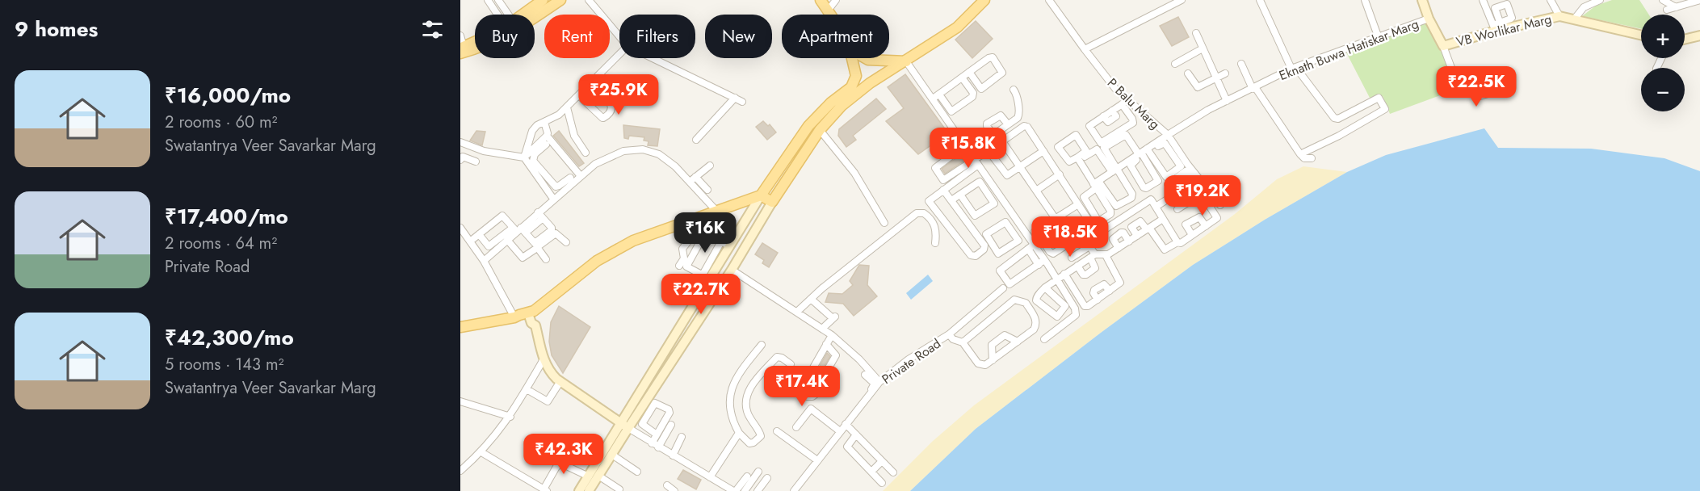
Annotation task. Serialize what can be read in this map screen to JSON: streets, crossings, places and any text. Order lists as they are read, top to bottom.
{
  "streets": {
    "main road": ["VB Worlikar Marg"],
    "street": ["Eknath Buwa Hatiskar Marg", "P Balu Marg", "Private Road"]
  },
  "crossings": [
    ["Eknath Buwa Hatiskar Marg", "P Balu Marg"]
  ],
  "page": {
    "heading": "9 homes",
    "map_buttons": ["+", "−"],
    "chip": [
      "Buy",
      "Rent",
      "Filters",
      "New",
      "Apartment"
    ],
    "list": [
      {
        "name": "₹16,000/mo",
        "note": "2 rooms · 60 m² · Swatantrya Veer Savarkar Marg"
      },
      {
        "name": "₹17,400/mo",
        "note": "2 rooms · 64 m² · Private Road"
      },
      {
        "name": "₹42,300/mo",
        "note": "5 rooms · 143 m² · Swatantrya Veer Savarkar Marg"
      }
    ],
    "price": [
      "₹22.5K",
      "₹25.9K",
      "₹15.8K",
      "₹19.2K",
      "₹16K",
      "₹18.5K",
      "₹22.7K",
      "₹17.4K",
      "₹42.3K"
    ]
  }
}
